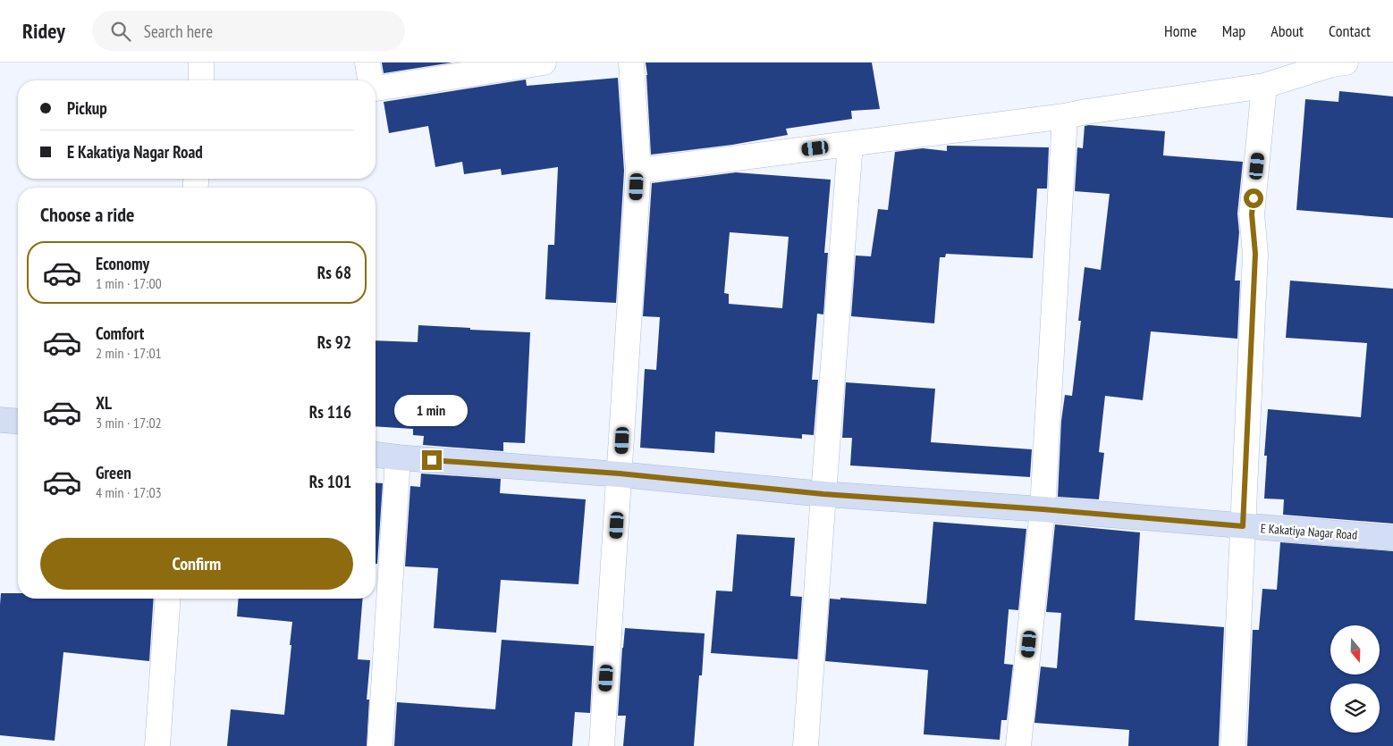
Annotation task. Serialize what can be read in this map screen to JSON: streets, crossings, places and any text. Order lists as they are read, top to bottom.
{
  "streets": {
    "street": ["E Kakatiya Nagar Road"]
  },
  "north": "bottom",
  "page": {
    "header": "Ridey",
    "search": "Search here",
    "nav": [
      "Home",
      "Map",
      "About",
      "Contact"
    ],
    "banner": ["Pickup", "E Kakatiya Nagar Road"],
    "heading": "Choose a ride",
    "list": [
      {
        "name": "Economy",
        "note": "1 min · 17:00",
        "value": "Rs 68"
      },
      {
        "name": "Comfort",
        "note": "2 min · 17:01",
        "value": "Rs 92"
      },
      {
        "name": "XL",
        "note": "3 min · 17:02",
        "value": "Rs 116"
      },
      {
        "name": "Green",
        "note": "4 min · 17:03",
        "value": "Rs 101"
      }
    ],
    "bubble": "1 min",
    "buttons": "Confirm"
  }
}
